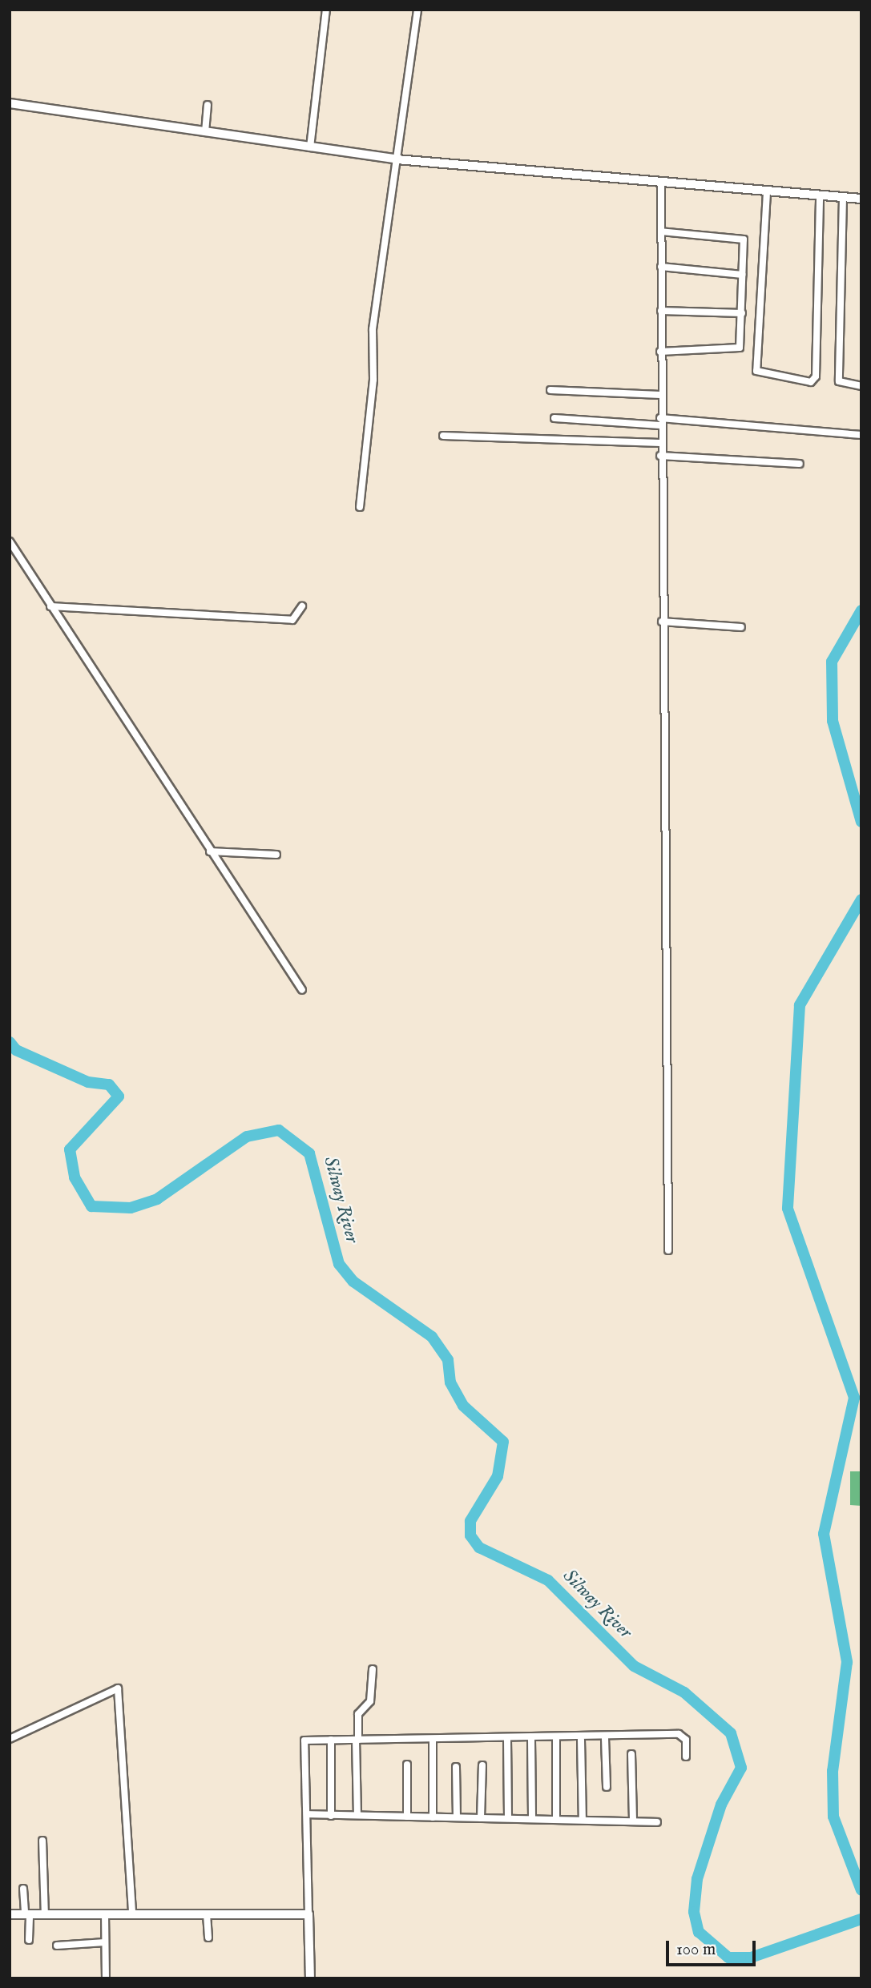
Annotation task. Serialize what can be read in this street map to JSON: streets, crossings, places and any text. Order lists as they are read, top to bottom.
{
  "water": ["Silway River"],
  "scale_bar": "100 m"
}
